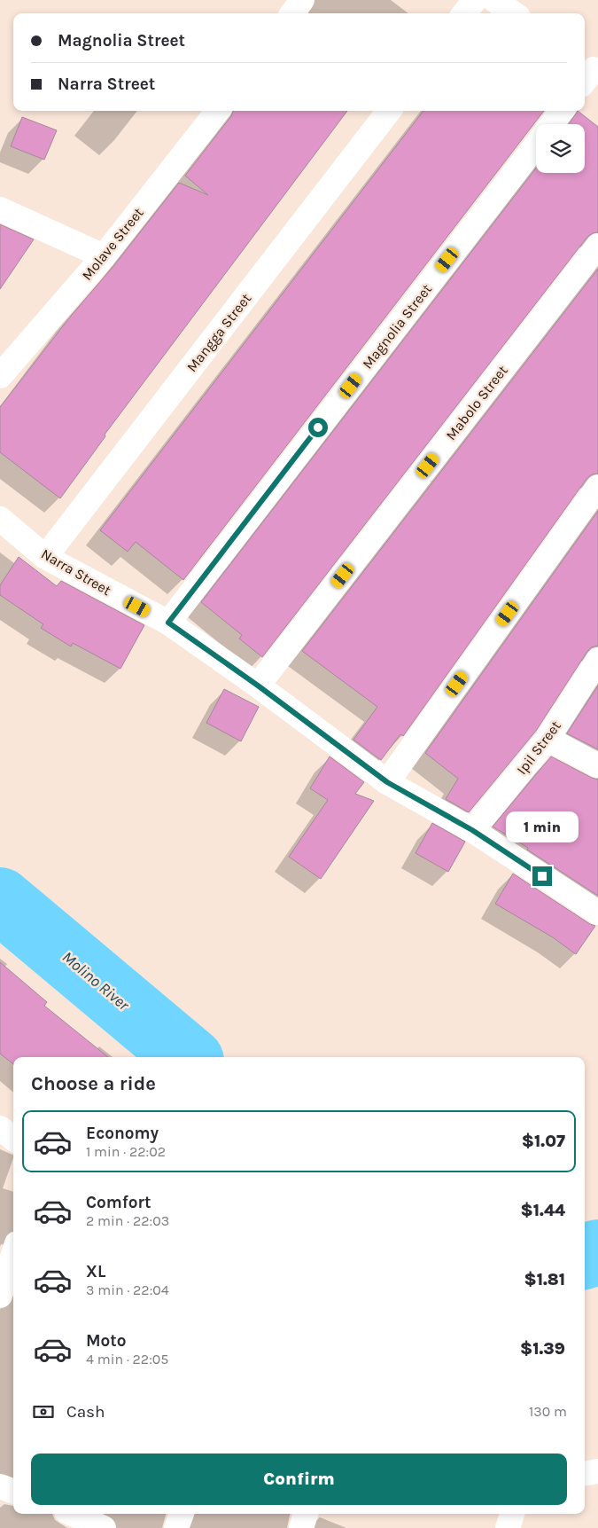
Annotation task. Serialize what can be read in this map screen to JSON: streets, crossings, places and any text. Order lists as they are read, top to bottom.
{
  "streets": {
    "street": [
      "Molave Street",
      "Magnolia Street",
      "Mangga Street",
      "Mabolo Street",
      "Narra Street",
      "Ipil Street"
    ]
  },
  "crossings": [
    ["Magnolia Street", "Narra Street"],
    ["Mangga Street", "Narra Street"],
    ["Mabolo Street", "Narra Street"],
    ["Narra Street", "Ipil Street"]
  ],
  "water": ["Molino River"],
  "page": {
    "banner": ["Magnolia Street", "Narra Street"],
    "bubble": "1 min",
    "heading": "Choose a ride",
    "list": [
      {
        "name": "Economy",
        "note": "1 min · 22:02",
        "value": "$1.07"
      },
      {
        "name": "Comfort",
        "note": "2 min · 22:03",
        "value": "$1.44"
      },
      {
        "name": "XL",
        "note": "3 min · 22:04",
        "value": "$1.81"
      },
      {
        "name": "Moto",
        "note": "4 min · 22:05",
        "value": "$1.39"
      }
    ],
    "pay": ["Cash", "130 m"],
    "buttons": "Confirm"
  }
}
